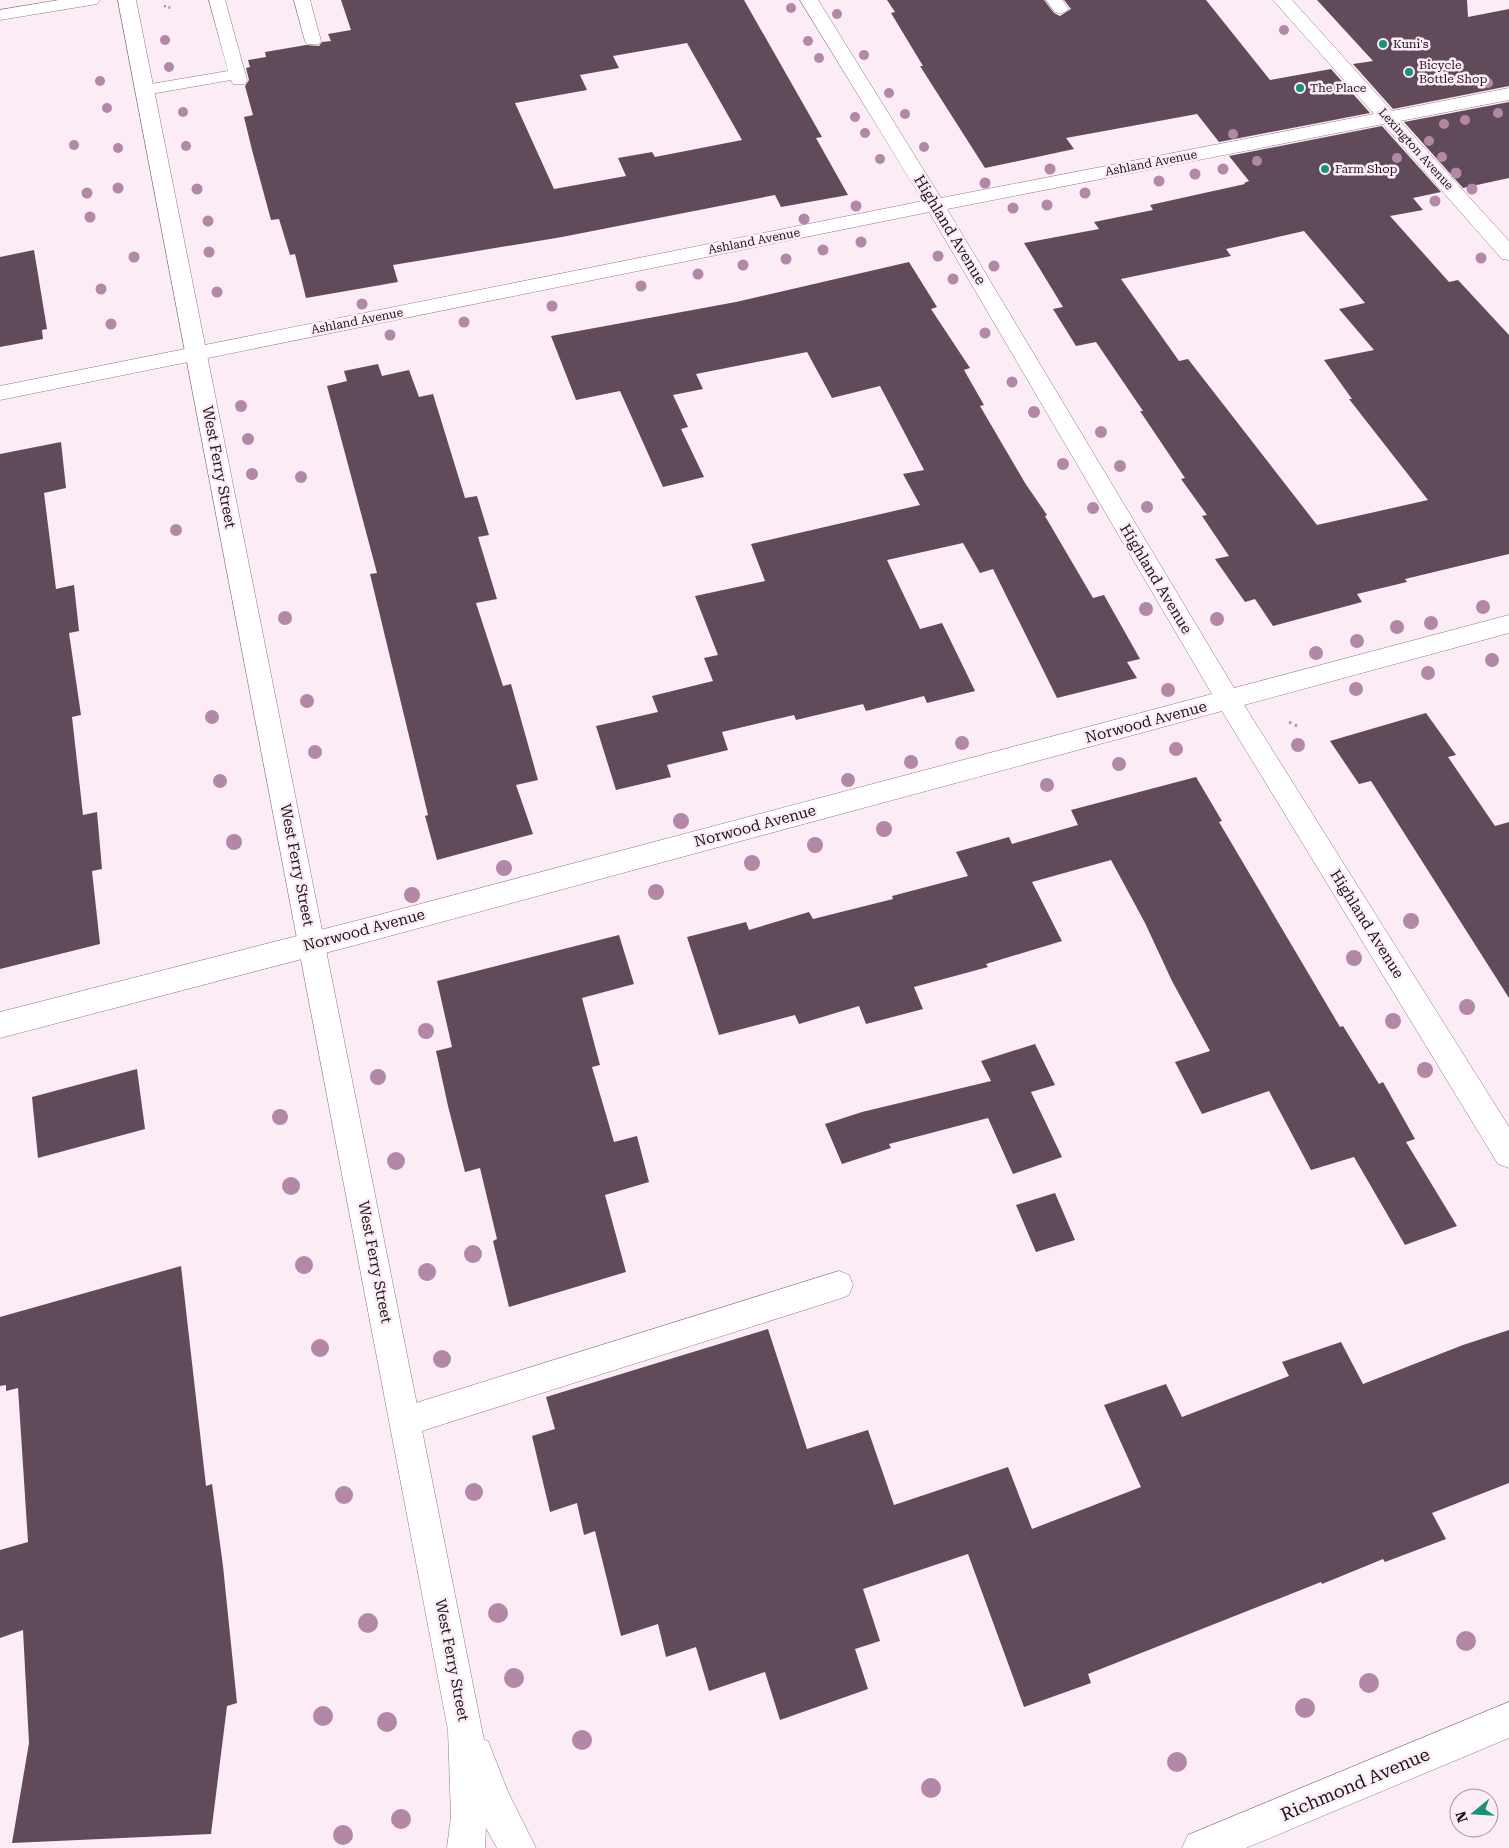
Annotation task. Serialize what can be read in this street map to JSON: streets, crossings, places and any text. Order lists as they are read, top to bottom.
{
  "streets": {
    "street": [
      "Lexington Avenue",
      "Ashland Avenue",
      "Highland Avenue",
      "West Ferry Street",
      "Norwood Avenue",
      "Richmond Avenue"
    ]
  },
  "crossings": [
    ["Lexington Avenue", "Ashland Avenue"],
    ["Ashland Avenue", "Highland Avenue"],
    ["Ashland Avenue", "West Ferry Street"],
    ["Highland Avenue", "Norwood Avenue"],
    ["West Ferry Street", "Norwood Avenue"]
  ],
  "places": [
    "Kuni's",
    "Bicycle Bottle Shop",
    "The Place",
    "Farm Shop"
  ],
  "north": "left"
}
